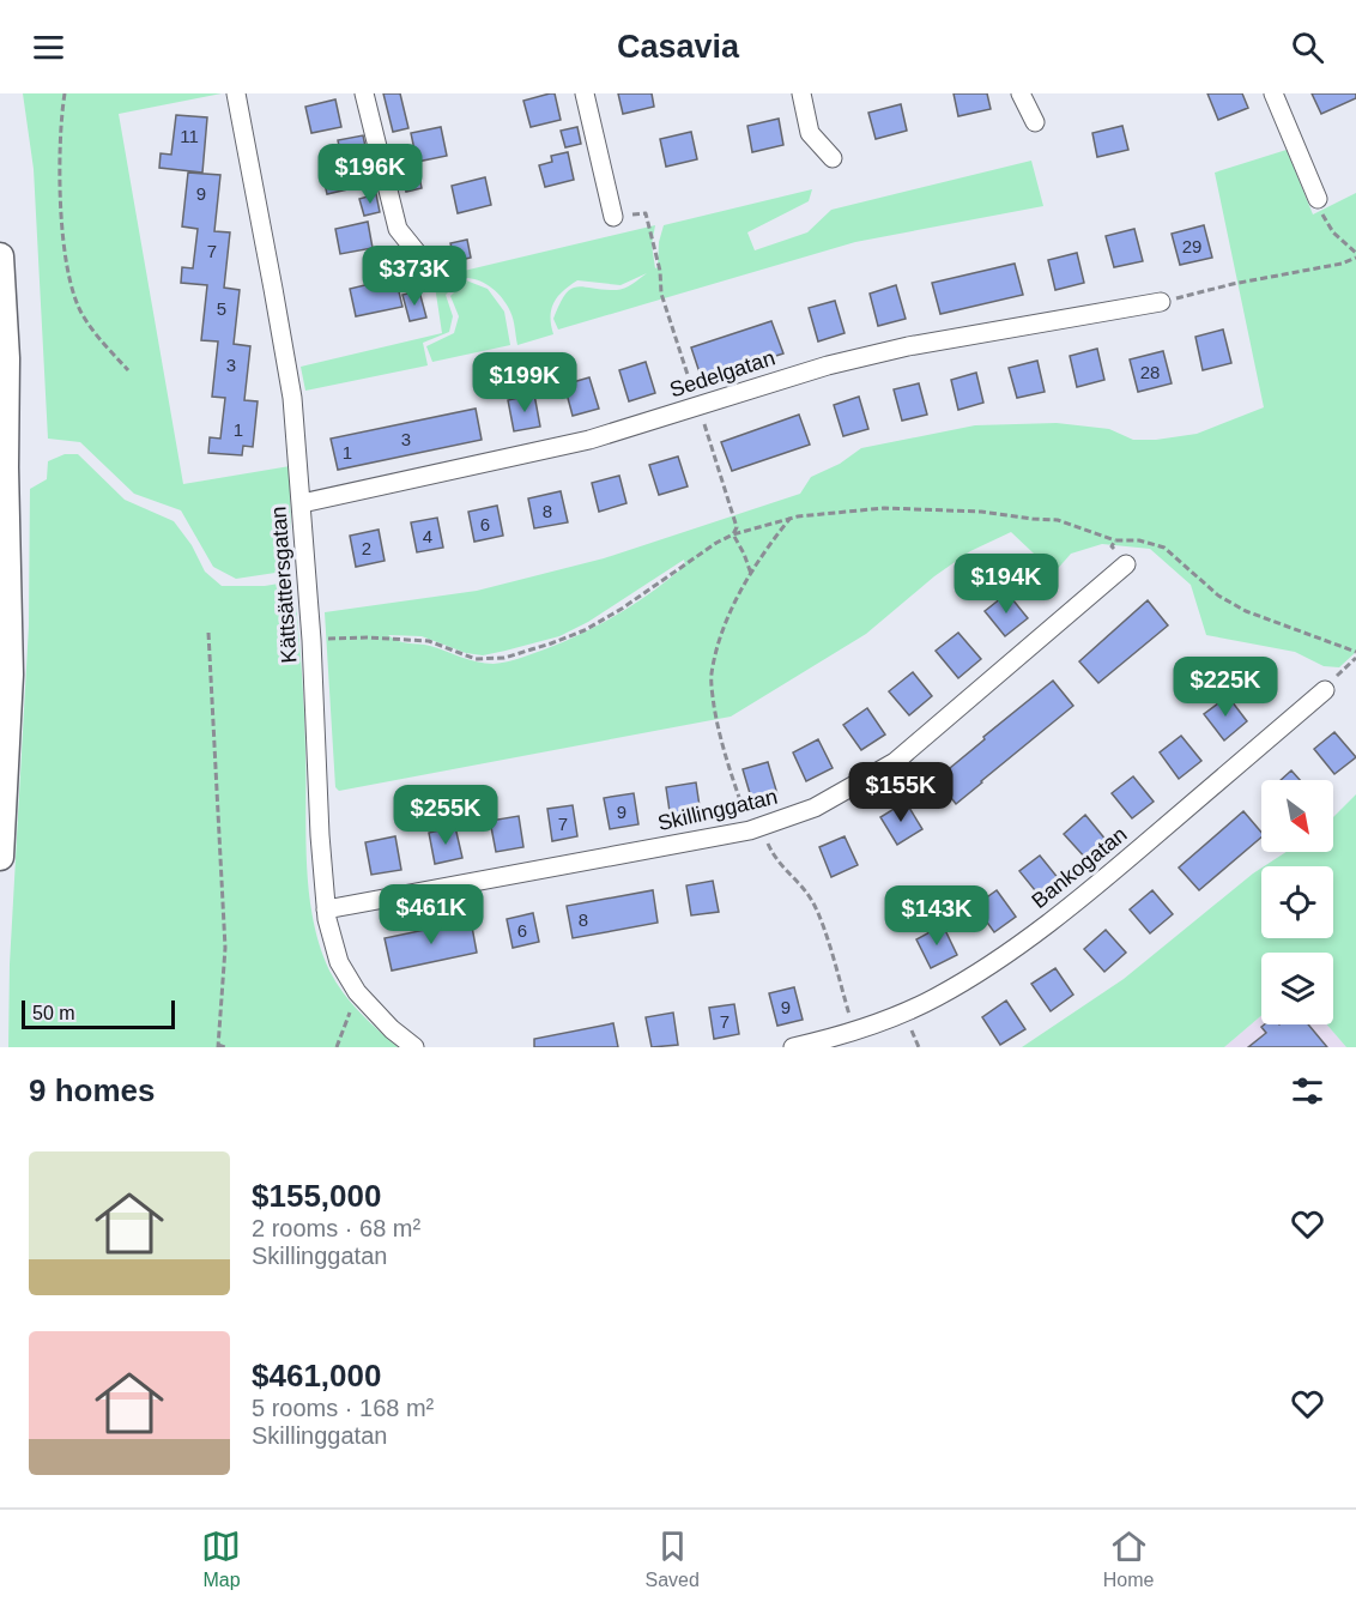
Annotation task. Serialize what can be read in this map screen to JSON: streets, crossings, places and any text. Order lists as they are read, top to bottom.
{
  "streets": {
    "street": [
      "Sedelgatan",
      "Kättsättersgatan",
      "Skillinggatan",
      "Bankogatan"
    ]
  },
  "crossings": [
    ["Sedelgatan", "Kättsättersgatan"],
    ["Kättsättersgatan", "Skillinggatan"]
  ],
  "house_numbers": [
    "11",
    "9",
    "29",
    "7",
    "5",
    "3",
    "28",
    "1",
    "3",
    "1",
    "8",
    "6",
    "4",
    "2",
    "9",
    "7",
    "8",
    "6",
    "9",
    "7"
  ],
  "scale_bar": "50 m",
  "north": "bottom right",
  "page": {
    "header": "Casavia",
    "price": [
      "$196K",
      "$373K",
      "$199K",
      "$194K",
      "$225K",
      "$155K",
      "$255K",
      "$461K",
      "$143K"
    ],
    "scale": "50 m",
    "heading": "9 homes",
    "list": [
      {
        "name": "$155,000",
        "note": "2 rooms · 68 m² · Skillinggatan"
      },
      {
        "name": "$461,000",
        "note": "5 rooms · 168 m² · Skillinggatan"
      }
    ],
    "tabs": ["Map", "Saved", "Home"]
  }
}
